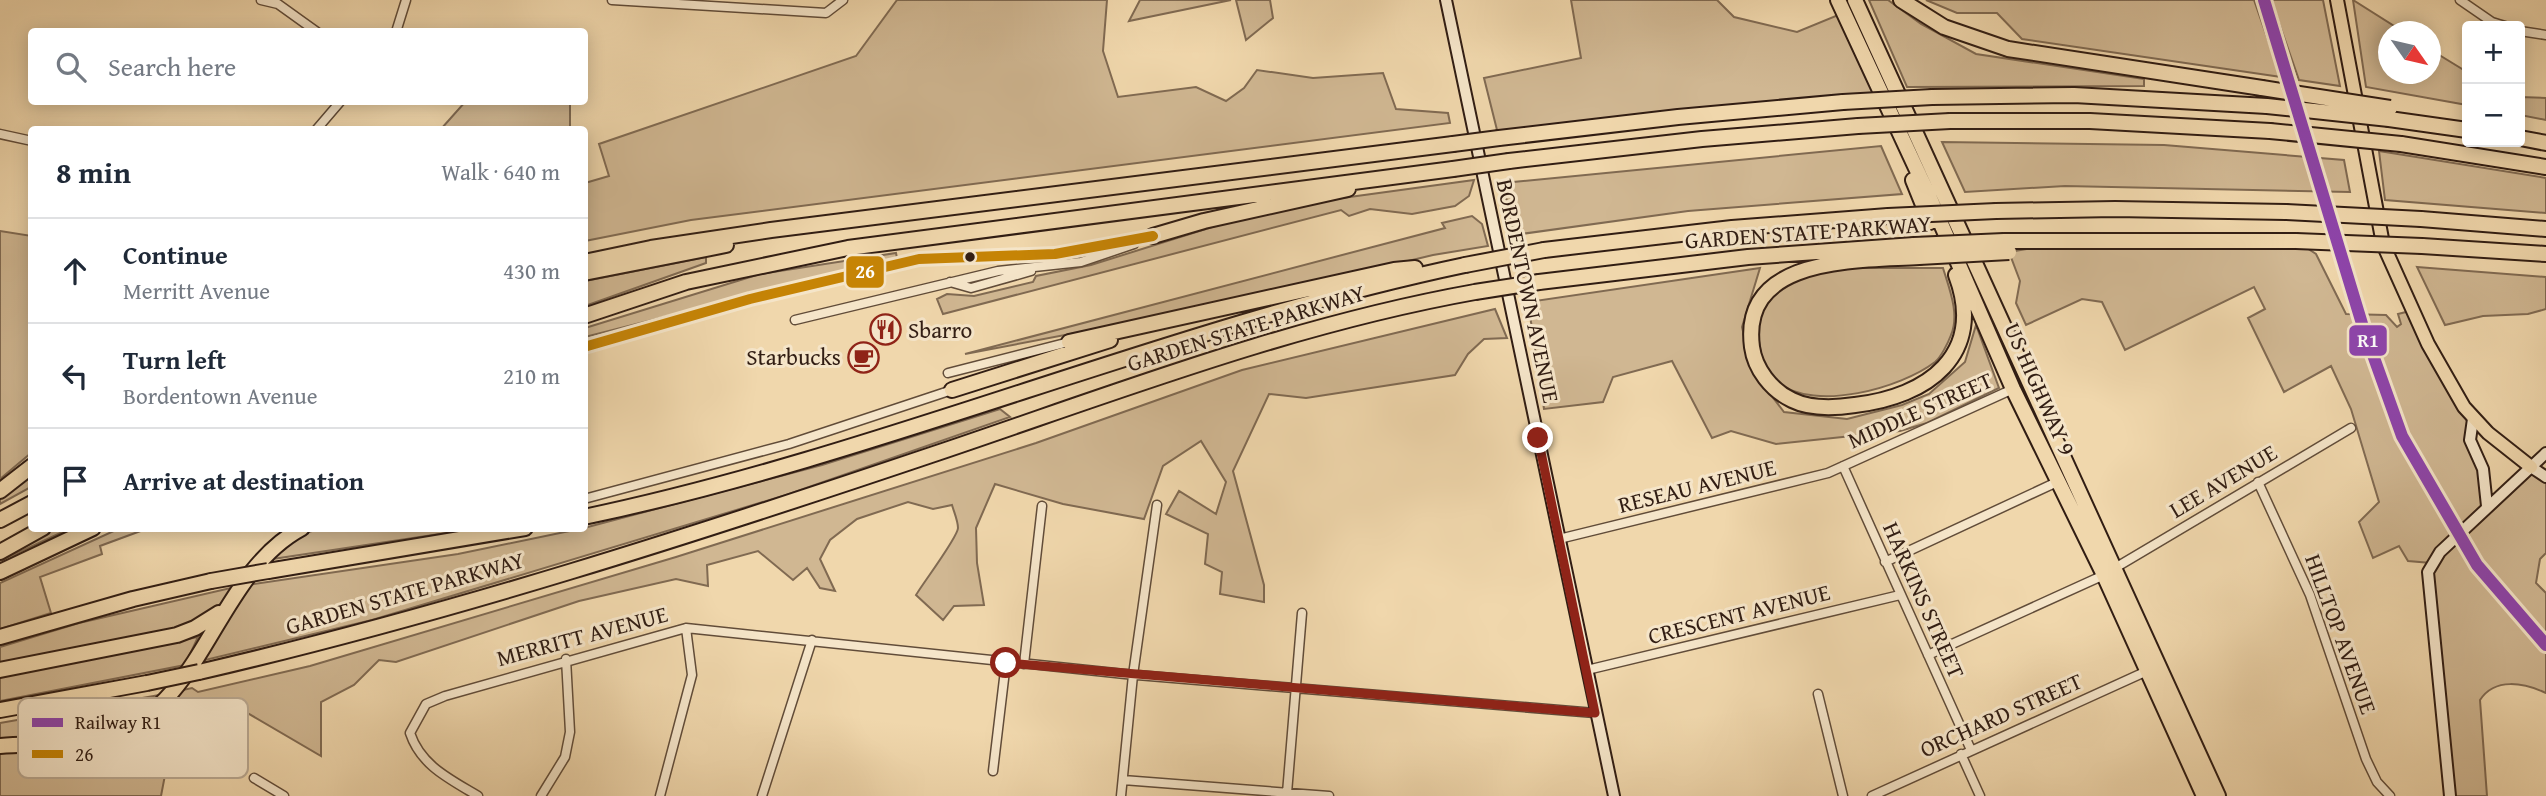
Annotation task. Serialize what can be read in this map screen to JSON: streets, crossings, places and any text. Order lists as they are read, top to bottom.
{
  "streets": {
    "highway": ["GARDEN STATE PARKWAY", "US HIGHWAY 9"],
    "street": [
      "BORDENTOWN AVENUE",
      "MIDDLE STREET",
      "LEE AVENUE",
      "RESEAU AVENUE",
      "HARKINS STREET",
      "CRESCENT AVENUE",
      "HILLTOP AVENUE",
      "MERRITT AVENUE",
      "ORCHARD STREET"
    ]
  },
  "crossings": [
    ["BORDENTOWN AVENUE", "RESEAU AVENUE"],
    ["BORDENTOWN AVENUE", "CRESCENT AVENUE"],
    ["US HIGHWAY 9", "MIDDLE STREET"],
    ["US HIGHWAY 9", "LEE AVENUE"],
    ["US HIGHWAY 9", "ORCHARD STREET"],
    ["MIDDLE STREET", "RESEAU AVENUE"],
    ["MIDDLE STREET", "HARKINS STREET"],
    ["LEE AVENUE", "HARKINS STREET"],
    ["LEE AVENUE", "HILLTOP AVENUE"],
    ["RESEAU AVENUE", "HARKINS STREET"],
    ["HARKINS STREET", "CRESCENT AVENUE"],
    ["HARKINS STREET", "ORCHARD STREET"]
  ],
  "places": {
    "restaurant": ["Sbarro"],
    "cafe": ["Starbucks"]
  },
  "lines": ["rail line R1", "transit line 26"],
  "legend": ["Railway R1", "26"],
  "north": "bottom right",
  "page": {
    "map_buttons": ["+", "−"],
    "search": "Search here",
    "heading": ["8 min", "Walk · 640 m"],
    "list": [
      ["Continue", "Merritt Avenue", "430 m"],
      ["Turn left", "Bordentown Avenue", "210 m"],
      "Arrive at destination"
    ]
  }
}
